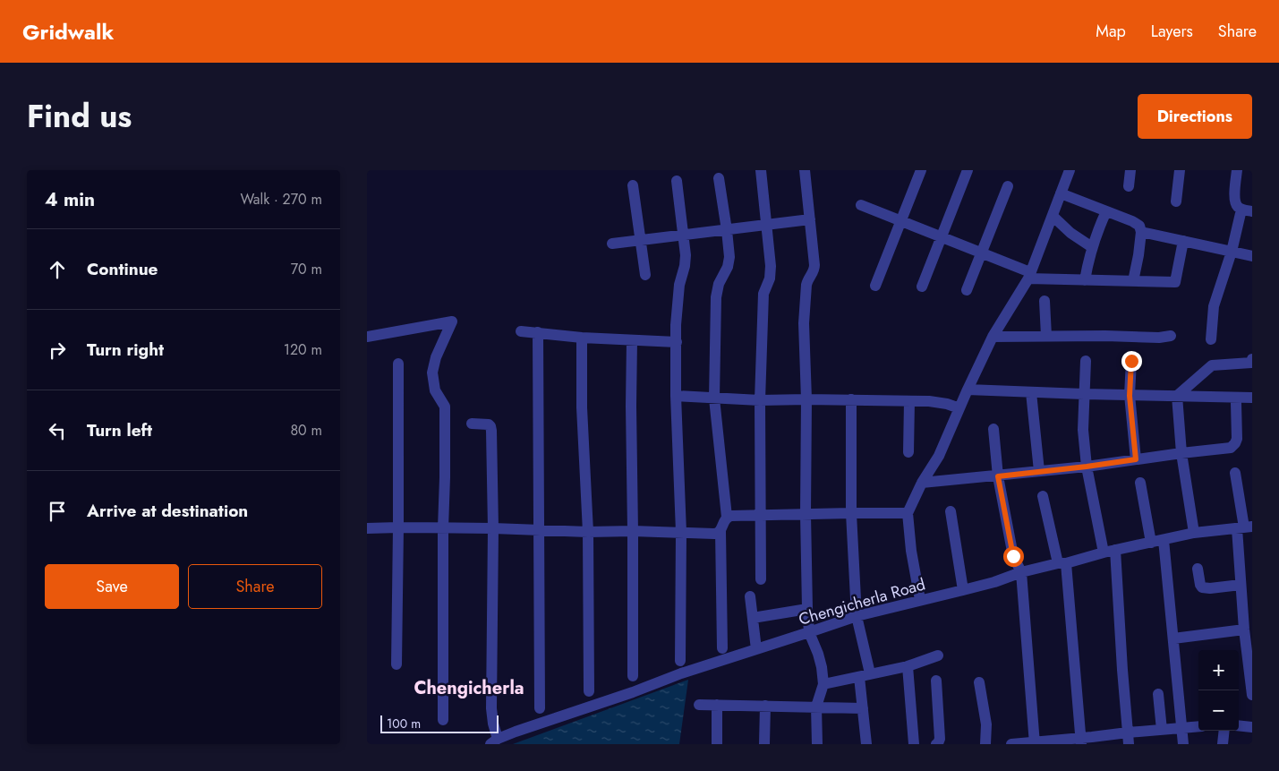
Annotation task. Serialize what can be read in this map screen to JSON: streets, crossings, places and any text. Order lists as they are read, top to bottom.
{
  "streets": {
    "street": ["Chengicherla Road"]
  },
  "districts": ["Chengicherla"],
  "scale_bar": "100 m",
  "page": {
    "header": "Gridwalk",
    "nav": ["Map", "Layers", "Share"],
    "title": "Find us",
    "buttons": [
      "Directions",
      ["Save", "Share"]
    ],
    "heading": ["4 min", "Walk · 270 m"],
    "list": [
      ["Continue", "70 m"],
      ["Turn right", "120 m"],
      ["Turn left", "80 m"],
      "Arrive at destination"
    ],
    "map_buttons": ["+", "−"],
    "scale": "100 m"
  }
}
